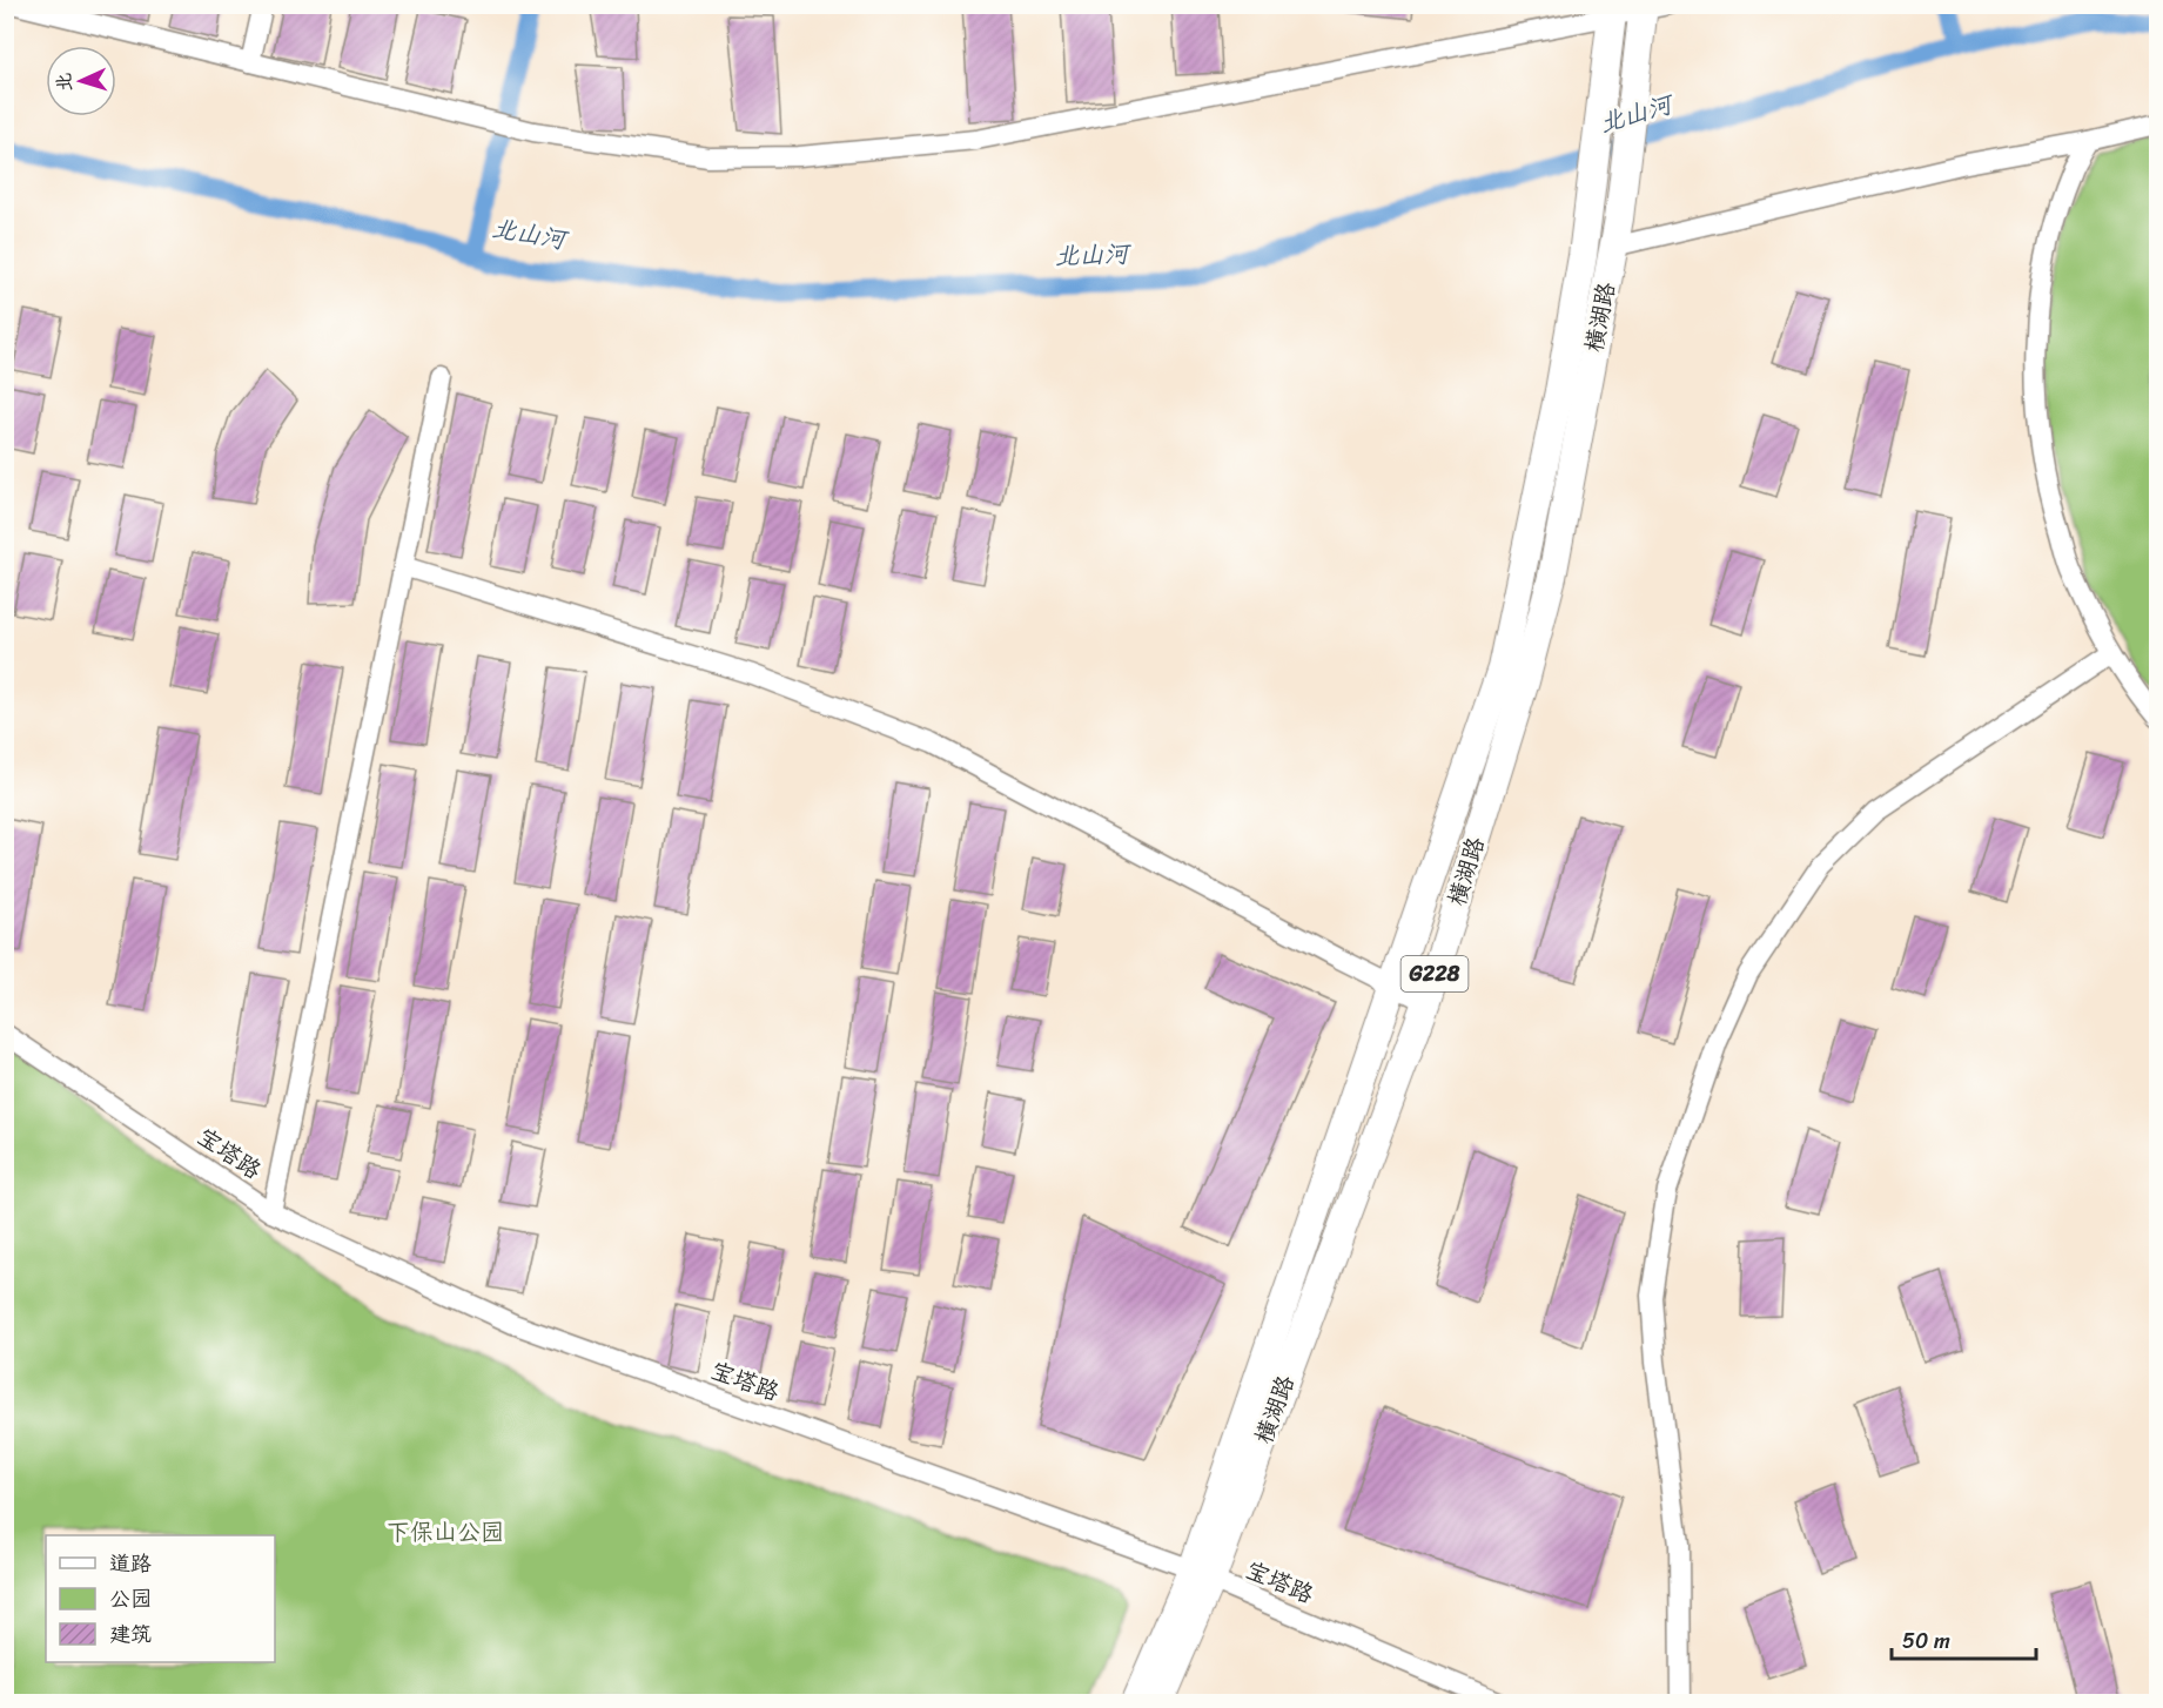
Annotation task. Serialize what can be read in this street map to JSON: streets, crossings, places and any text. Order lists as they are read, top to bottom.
{
  "streets": {
    "highway": ["横湖路", "G228"],
    "street": ["宝塔路"]
  },
  "crossings": [
    ["横湖路", "宝塔路"]
  ],
  "water": ["北山河"],
  "parks": ["下保山公园"],
  "legend": ["道路", "公园", "建筑"],
  "scale_bar": "50 m",
  "north": "left"
}
